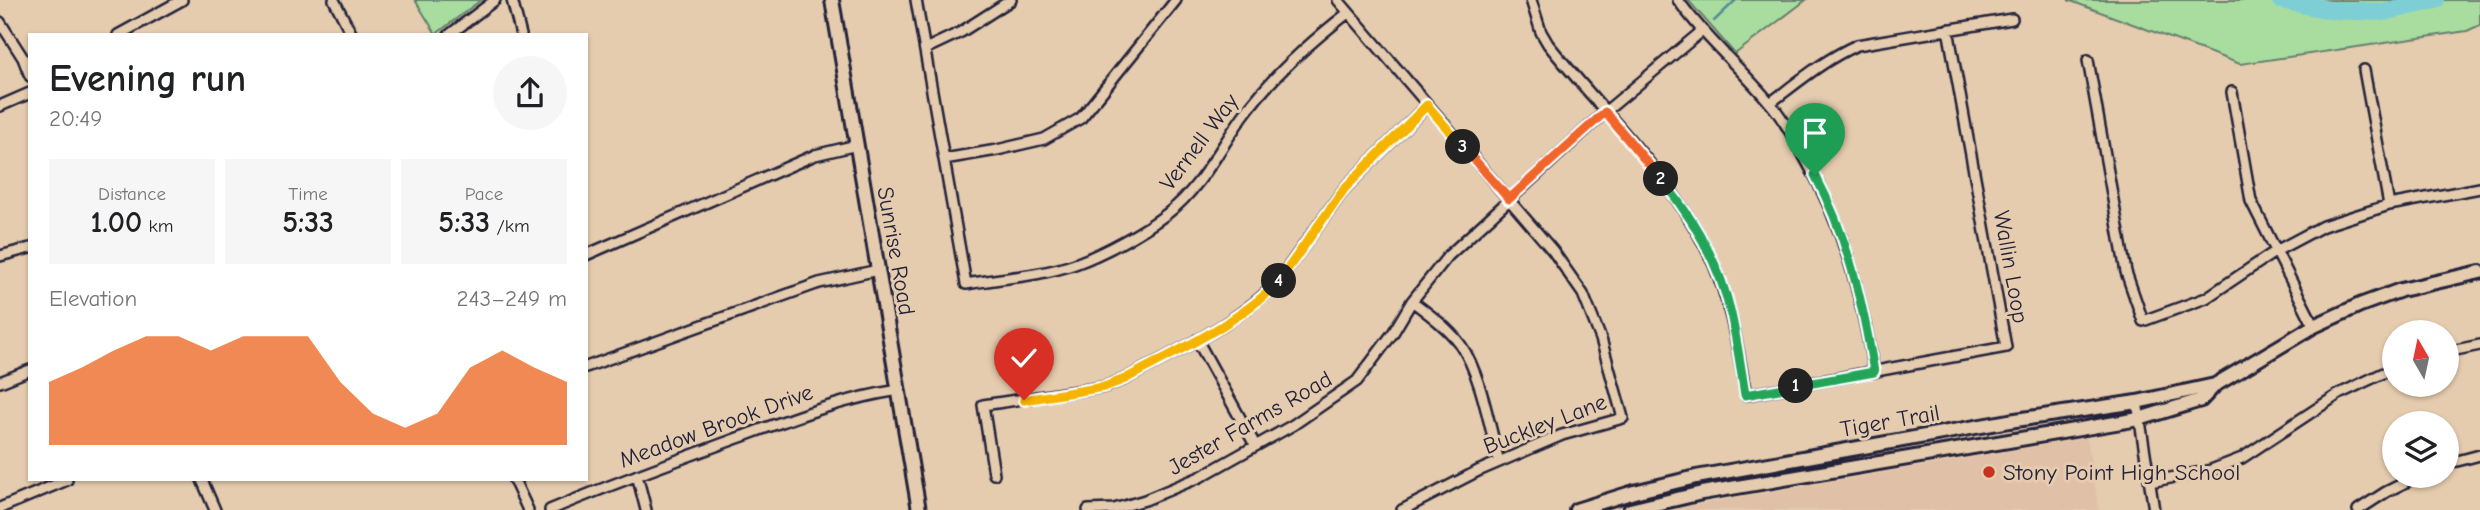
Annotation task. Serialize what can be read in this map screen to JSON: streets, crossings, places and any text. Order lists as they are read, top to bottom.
{
  "streets": {
    "street": [
      "Vernell Way",
      "Sunrise Road",
      "Wallin Loop",
      "Tiger Trail",
      "Jester Farms Road",
      "Buckley Lane",
      "Meadow Brook Drive"
    ]
  },
  "crossings": [
    ["Vernell Way", "Buckley Lane"],
    ["Sunrise Road", "Meadow Brook Drive"],
    ["Wallin Loop", "Jester Farms Road"],
    ["Jester Farms Road", "Buckley Lane"]
  ],
  "places": ["Stony Point High School"],
  "north": "top",
  "page": {
    "heading": ["Evening run", "20:49"],
    "pins": [
      "3",
      "2",
      "4",
      "1"
    ],
    "stats": [
      ["Distance", "1.00 km"],
      ["Time", "5:33"],
      ["Pace", "5:33 /km"]
    ],
    "chart": ["Elevation", "243–249 m"]
  }
}
